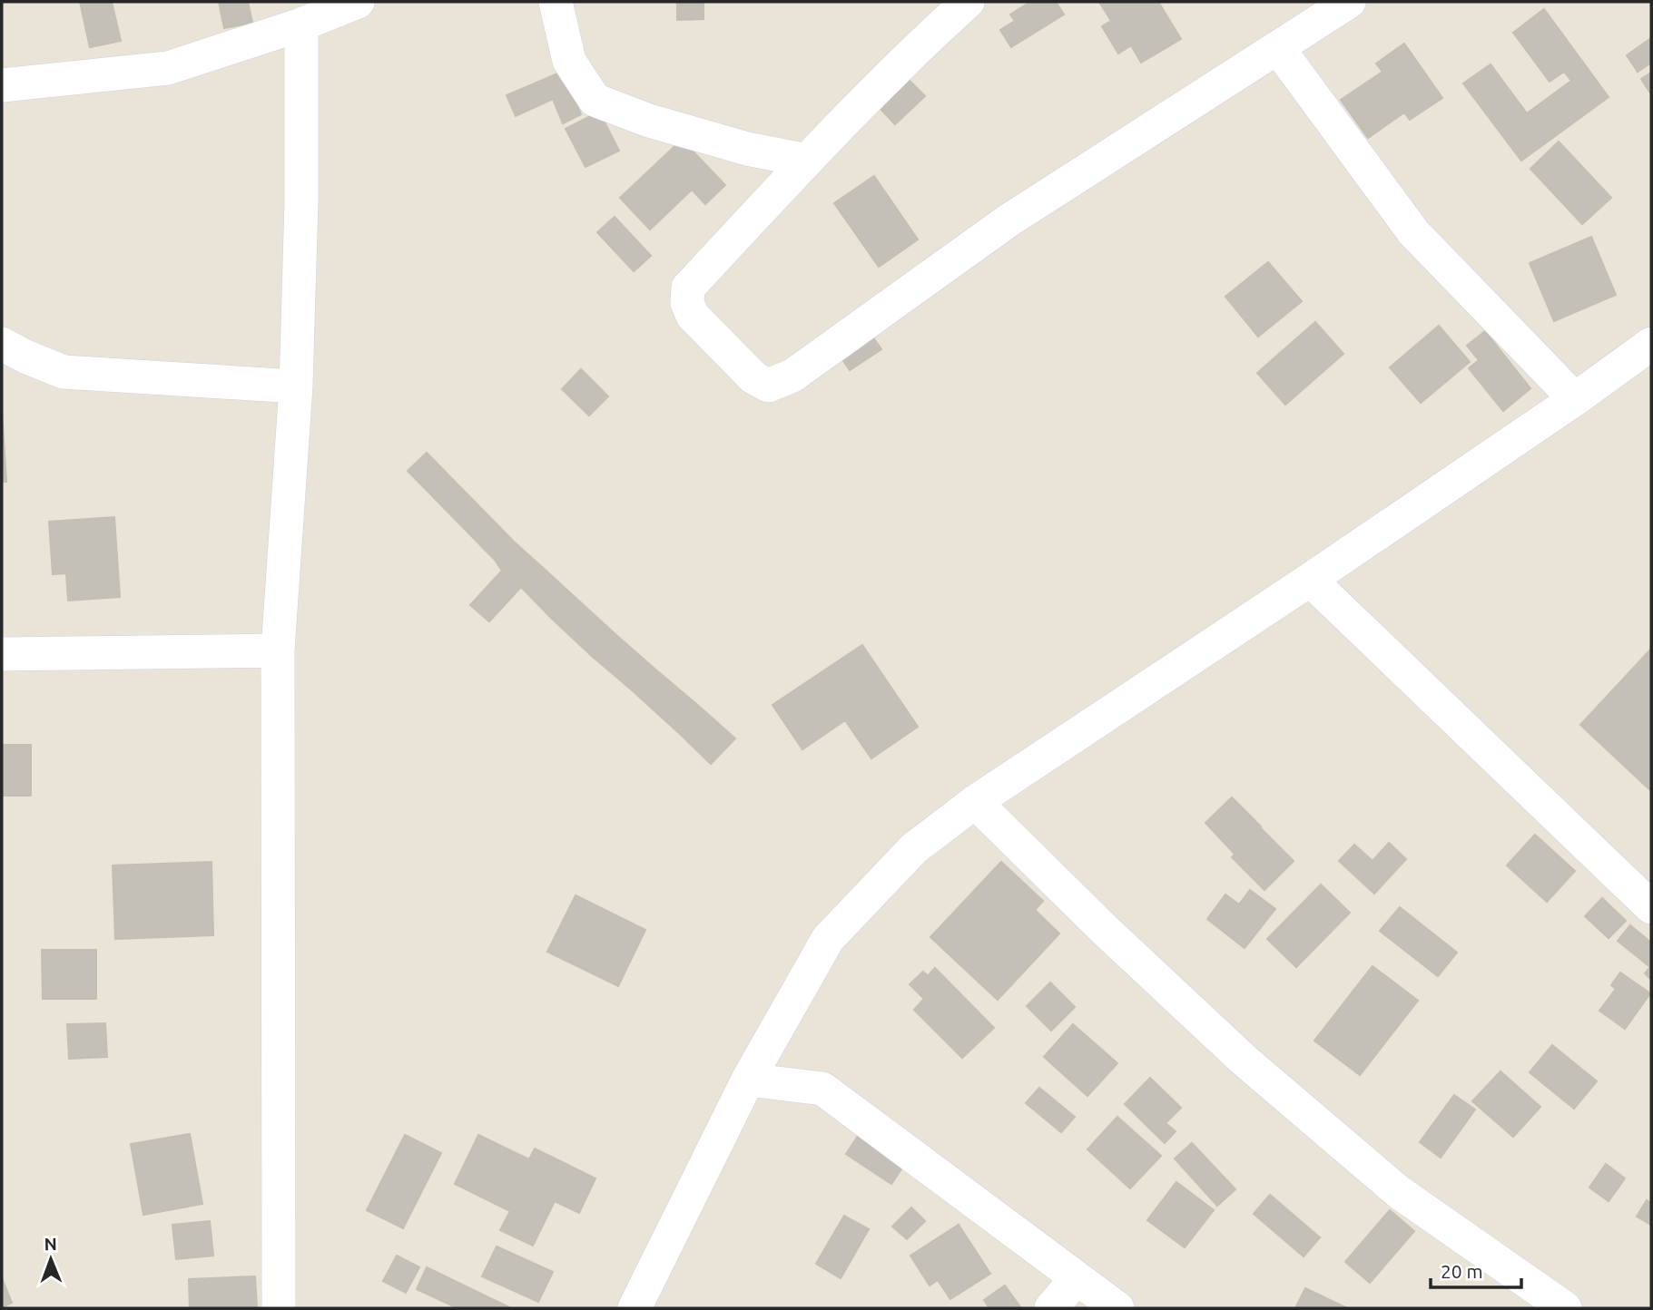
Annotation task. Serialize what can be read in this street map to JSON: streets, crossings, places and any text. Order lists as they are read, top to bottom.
{
  "scale_bar": "20 m",
  "north": "top"
}
